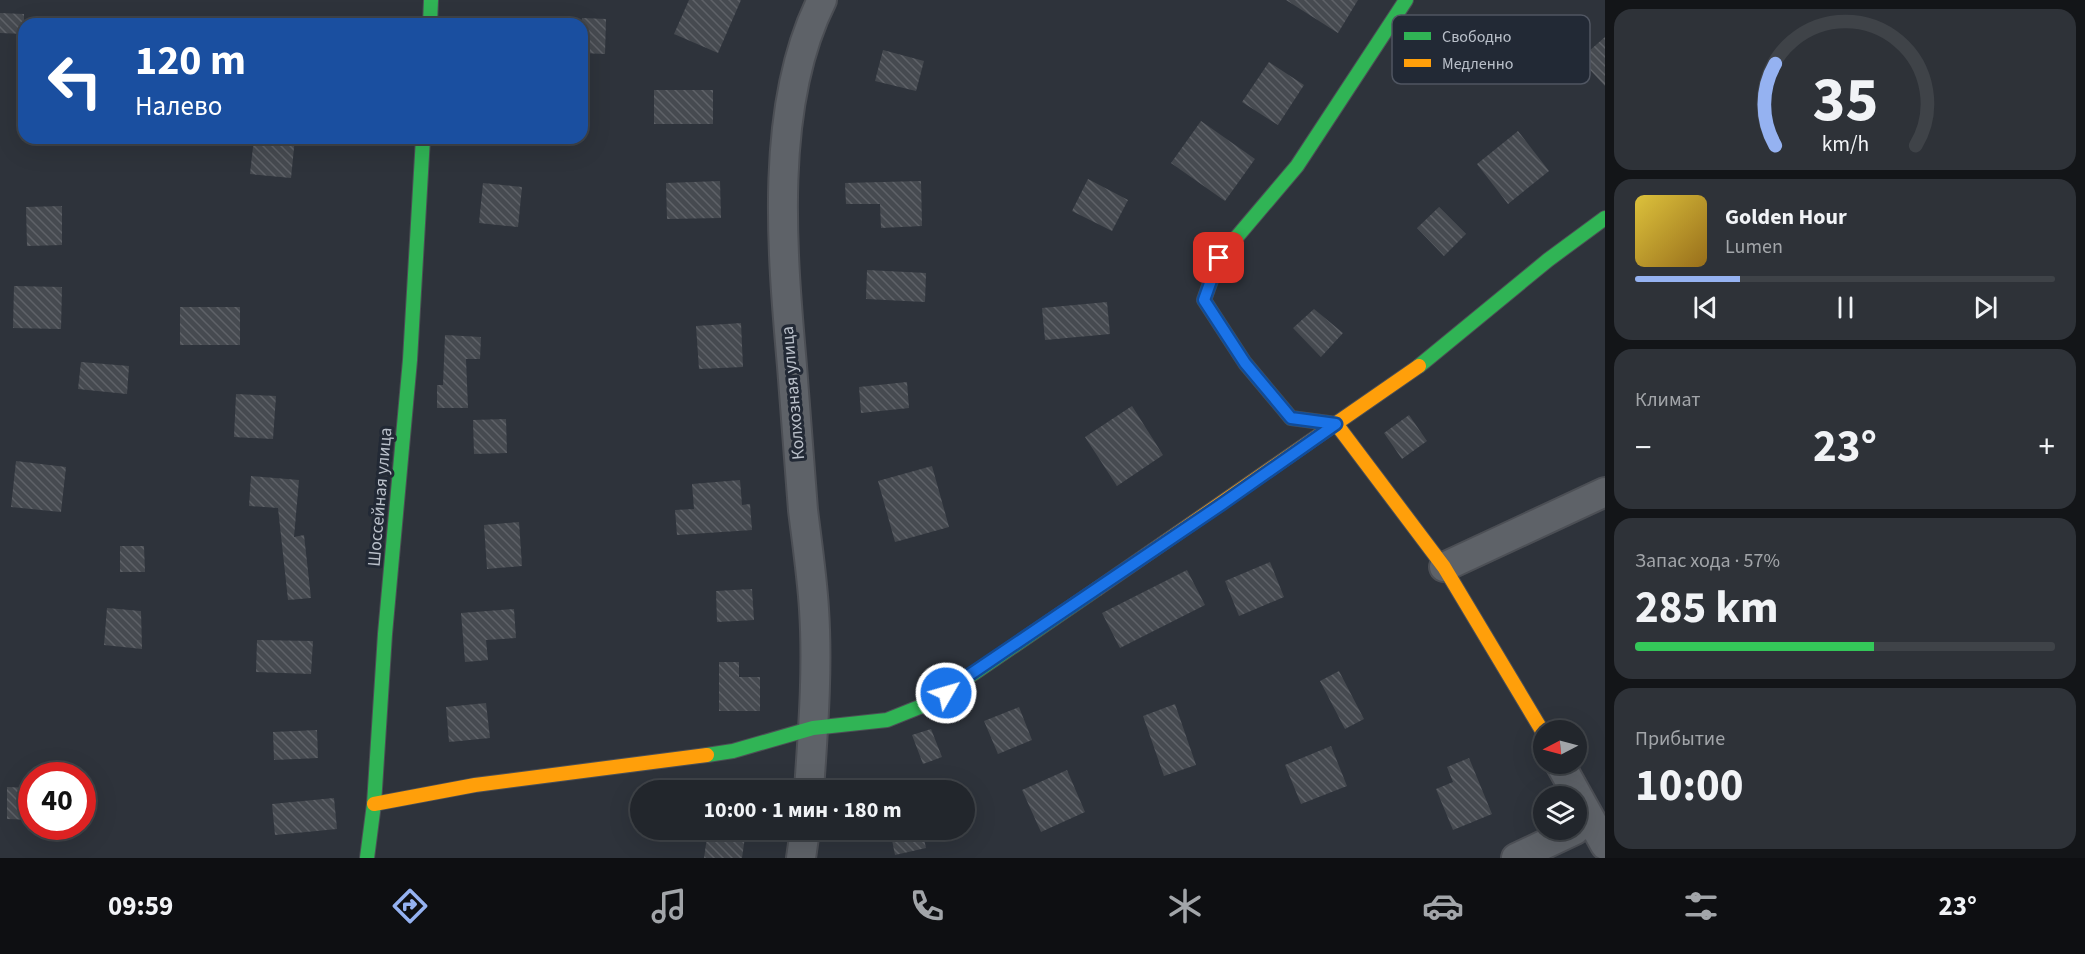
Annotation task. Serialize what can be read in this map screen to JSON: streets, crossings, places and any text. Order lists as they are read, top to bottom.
{
  "streets": {
    "street": ["Колхозная улица", "Шоссейная улица"]
  },
  "legend": ["Свободно", "Медленно"],
  "north": "left",
  "page": {
    "turn": ["120 m", "Налево"],
    "song": ["Golden Hour", "Lumen"],
    "tile": [
      "Климат",
      ["Запас хода · 57%", "285 km"],
      ["Прибытие", "10:00"]
    ],
    "heat": ["−", "23°", "+"],
    "limit": "40",
    "trip": "10:00 · 1 мин · 180 m",
    "tabs": ["09:59", "23°"],
    "gauge": ["35", "km/h"]
  }
}
